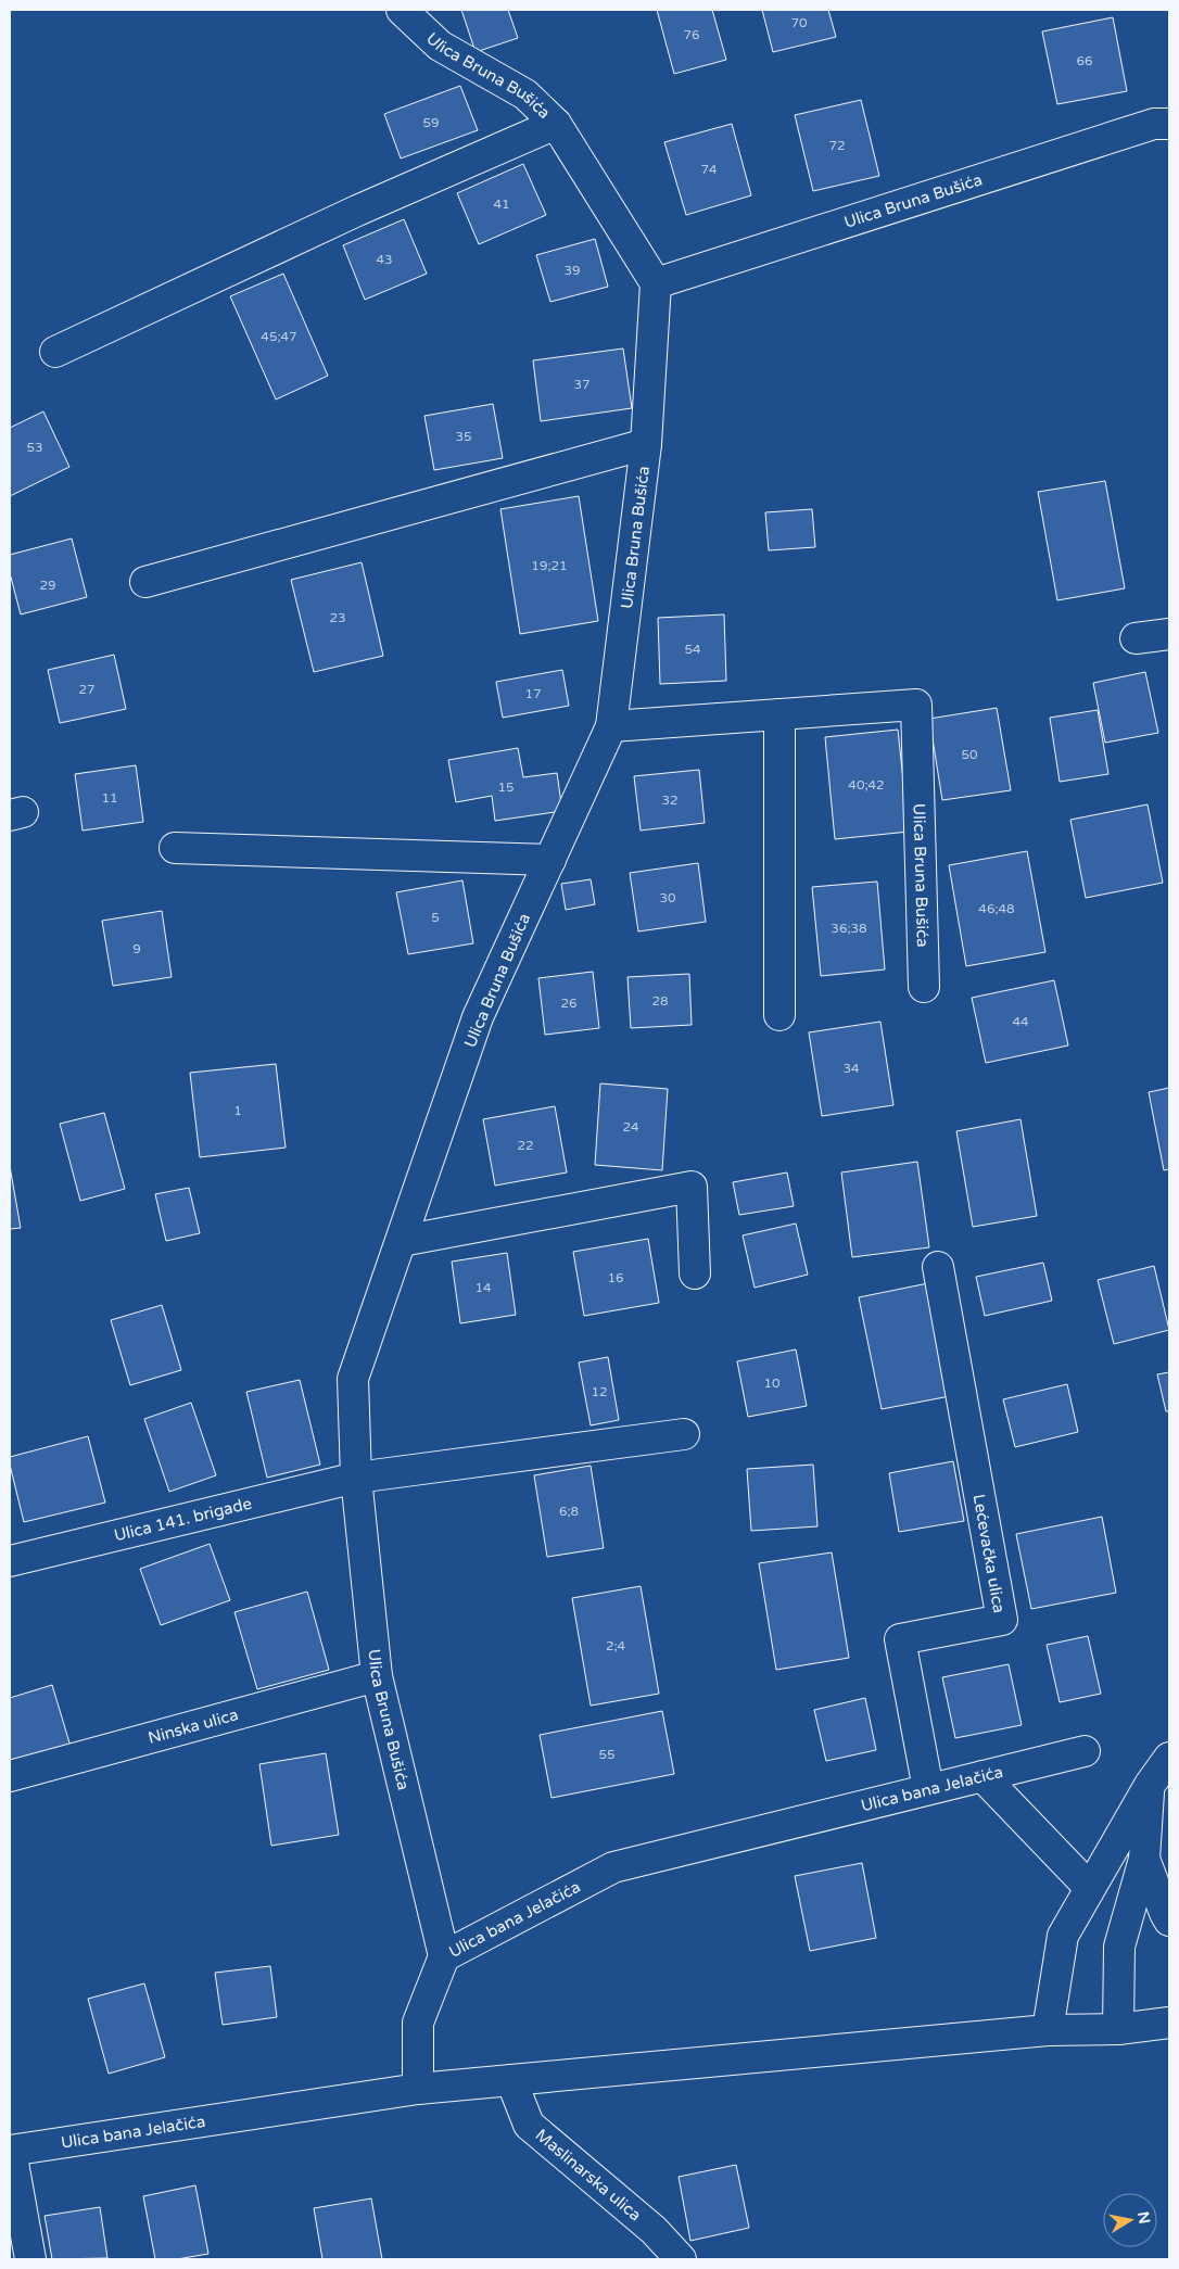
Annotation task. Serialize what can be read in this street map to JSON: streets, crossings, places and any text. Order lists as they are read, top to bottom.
{
  "streets": {
    "street": [
      "Ulica Bruna Bušića",
      "Ulica 141. brigade",
      "Lećevačka ulica",
      "Ninska ulica",
      "Ulica bana Jelačića",
      "Maslinarska ulica"
    ]
  },
  "crossings": [
    ["Ulica Bruna Bušića", "Ulica 141. brigade"],
    ["Ulica Bruna Bušića", "Ninska ulica"],
    ["Ulica Bruna Bušića", "Ulica bana Jelačića"],
    ["Lećevačka ulica", "Ulica bana Jelačića"]
  ],
  "house_numbers": [
    "70",
    "76",
    "66",
    "59",
    "72",
    "74",
    "41",
    "43",
    "39",
    "45;47",
    "37",
    "35",
    "53",
    "19;21",
    "29",
    "23",
    "54",
    "27",
    "17",
    "50",
    "40;42",
    "15",
    "11",
    "32",
    "30",
    "46;48",
    "5",
    "36;38",
    "9",
    "28",
    "26",
    "44",
    "34",
    "1",
    "24",
    "22",
    "16",
    "14",
    "10",
    "12",
    "6;8",
    "2;4",
    "55"
  ],
  "north": "right"
}
